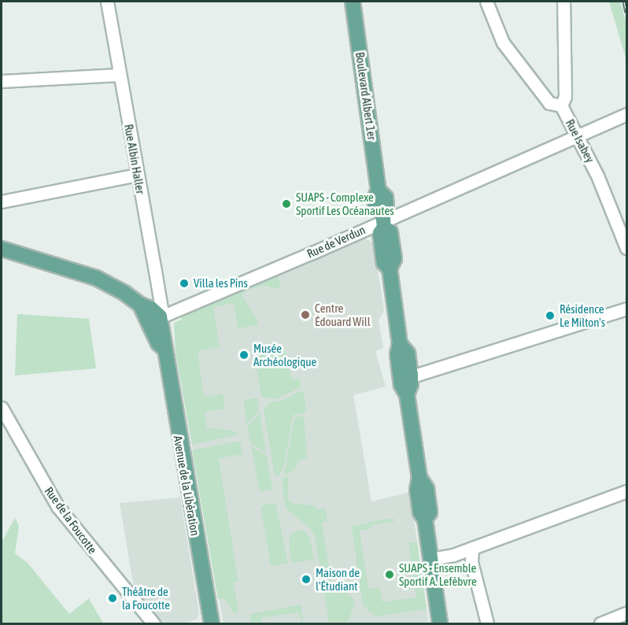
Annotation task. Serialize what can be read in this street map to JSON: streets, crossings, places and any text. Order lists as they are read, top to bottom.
{
  "streets": {
    "main road": ["Boulevard Albert 1er", "Avenue de la Libération"],
    "street": [
      "Rue Isabey",
      "Rue Albin Haller",
      "Rue de Verdun",
      "Rue de la Foucotte"
    ]
  },
  "crossings": [
    ["Boulevard Albert 1er", "Rue de Verdun"],
    ["Rue Isabey", "Rue de Verdun"],
    ["Rue Albin Haller", "Rue de Verdun"],
    ["Rue Albin Haller", "Avenue de la Libération"],
    ["Rue de Verdun", "Avenue de la Libération"]
  ],
  "places": [
    "SUAPS - Complexe Sportif Les Océanautes",
    "Villa les Pins",
    "Centre Édouard Will",
    "Résidence Le Milton's",
    "Musée Archéologique",
    "SUAPS - Ensemble Sportif A. Lefèbvre",
    "Maison de l'Étudiant",
    "Théâtre de la Foucotte"
  ]
}
